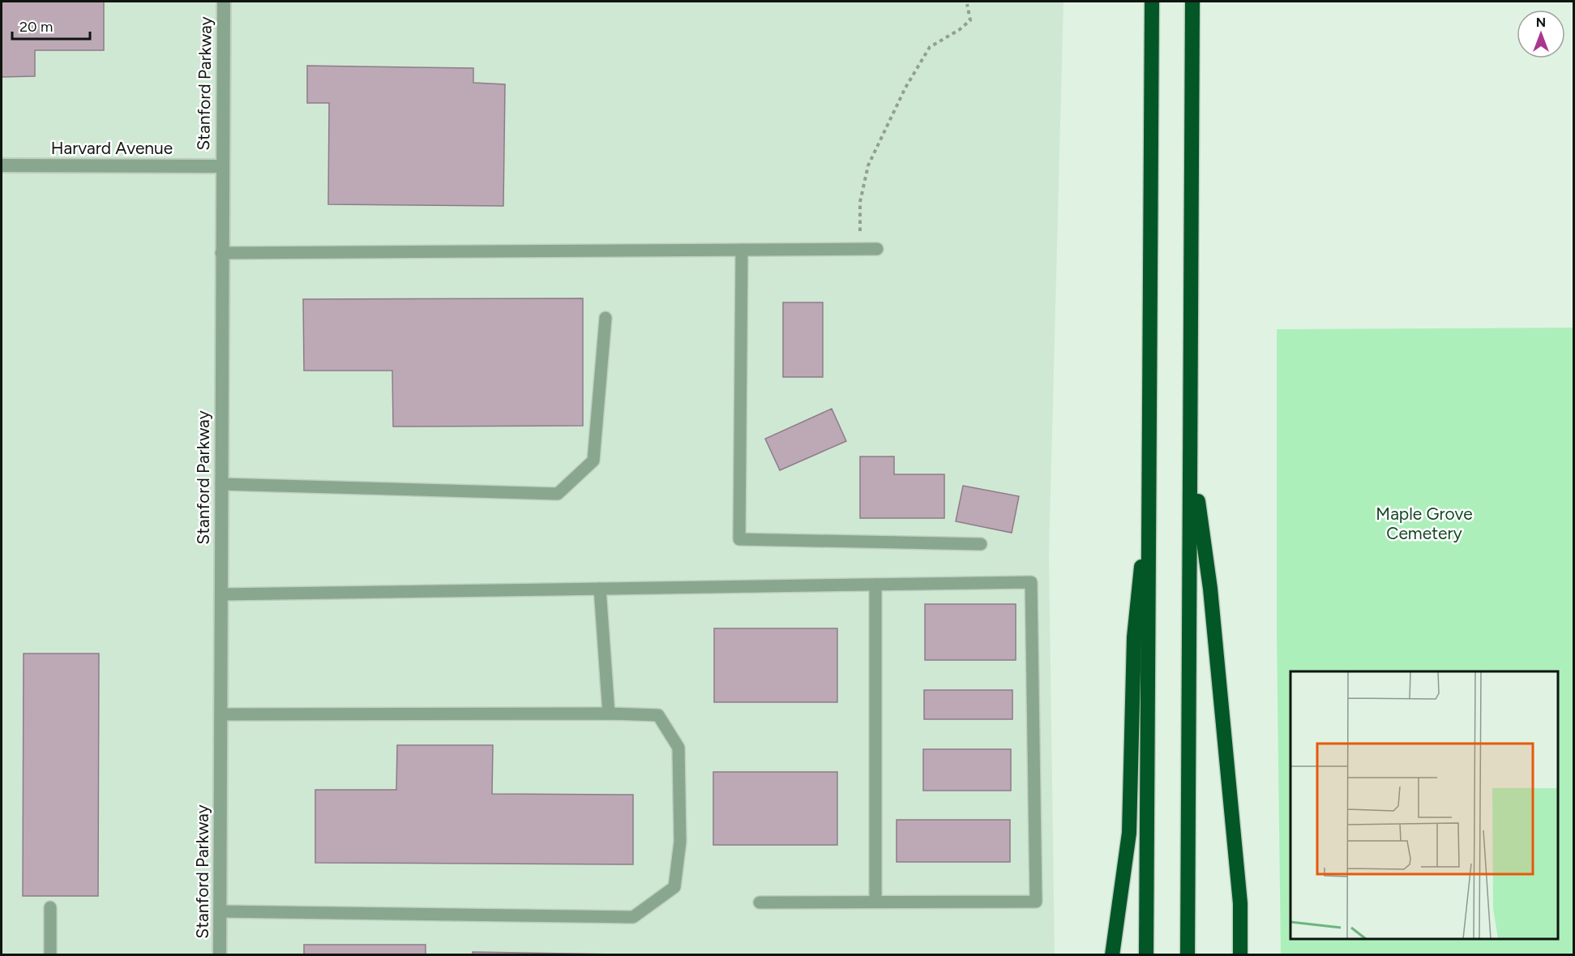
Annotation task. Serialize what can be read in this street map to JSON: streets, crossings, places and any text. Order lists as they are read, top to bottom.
{
  "streets": {
    "street": ["Stanford Parkway", "Harvard Avenue"]
  },
  "crossings": [
    ["Stanford Parkway", "Harvard Avenue"]
  ],
  "parks": ["Maple Grove Cemetery"],
  "scale_bar": "20 m",
  "north": "top"
}
